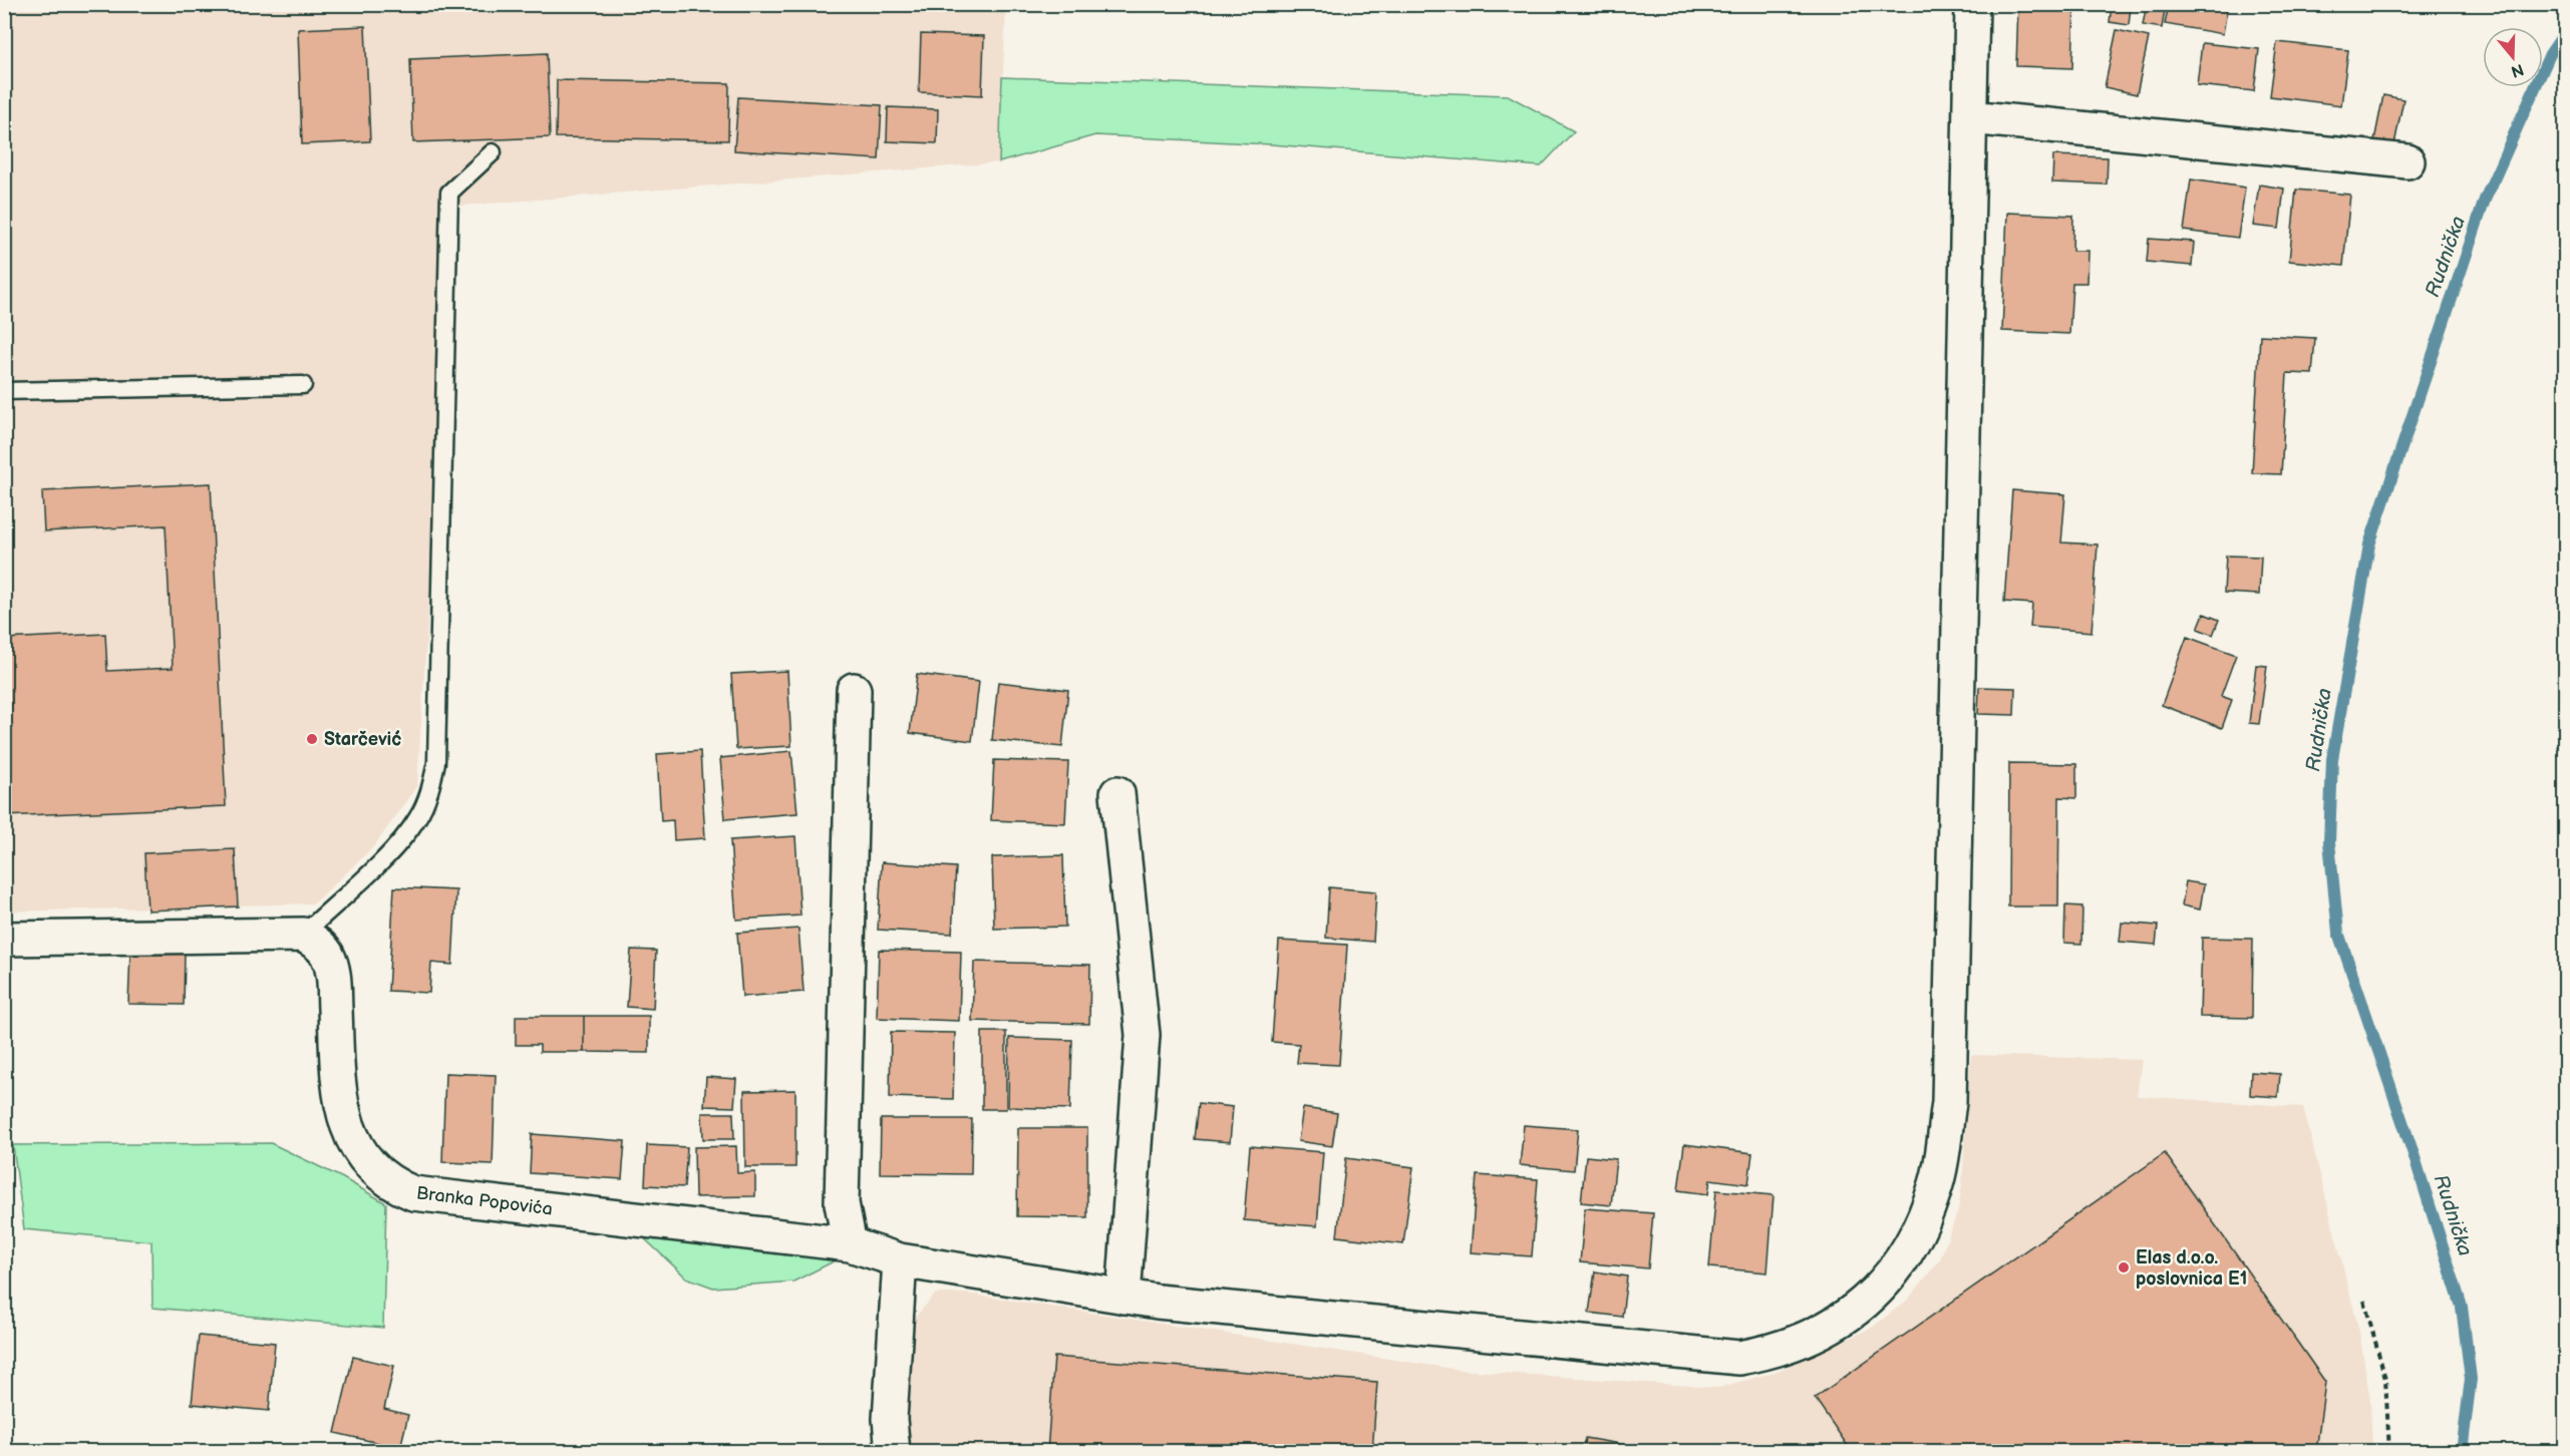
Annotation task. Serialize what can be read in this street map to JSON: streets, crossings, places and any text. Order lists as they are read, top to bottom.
{
  "streets": {
    "street": ["Branka Popovića"]
  },
  "water": ["Rudnička"],
  "places": ["Starčević", "Elas d.o.o. poslovnica E1"],
  "north": "bottom"
}
